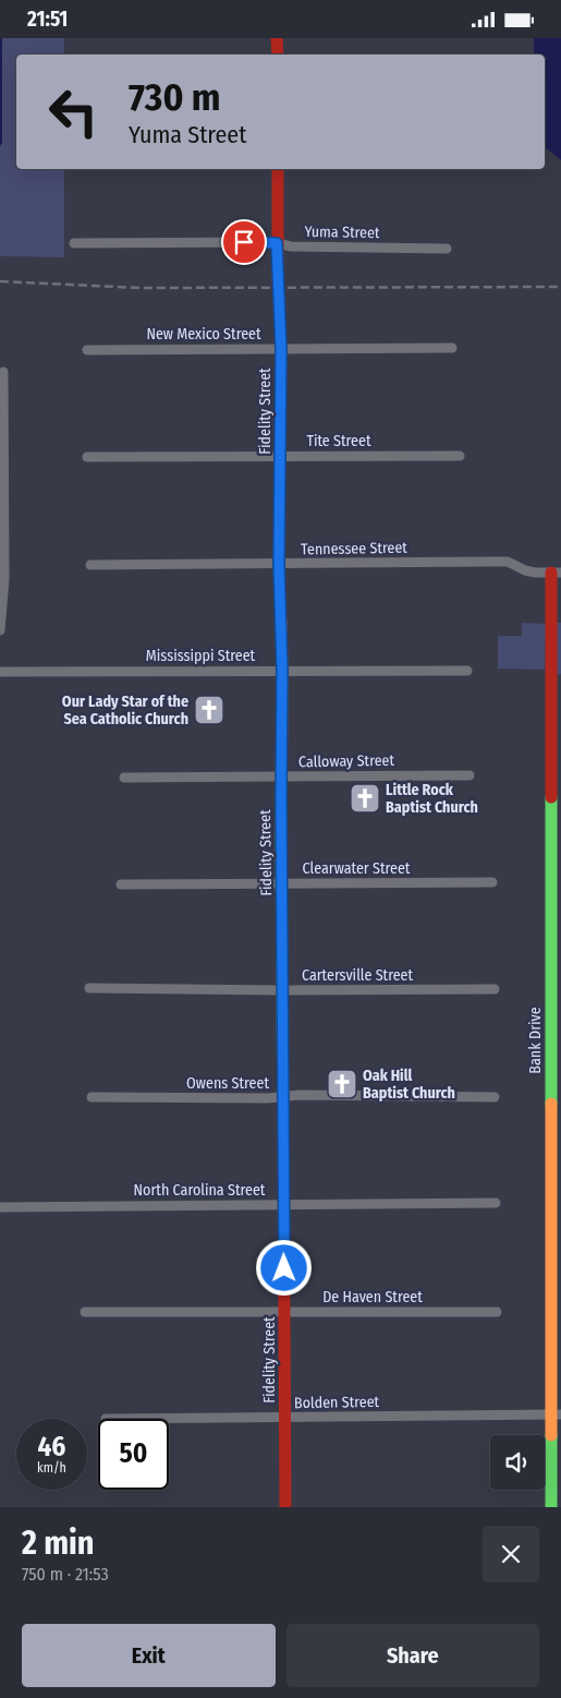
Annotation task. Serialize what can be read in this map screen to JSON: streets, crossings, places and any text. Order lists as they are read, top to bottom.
{
  "streets": {
    "main road": ["Fidelity Street", "Bank Drive"],
    "street": [
      "Yuma Street",
      "New Mexico Street",
      "Tite Street",
      "Tennessee Street",
      "Mississippi Street",
      "Calloway Street",
      "Clearwater Street",
      "Cartersville Street",
      "Owens Street",
      "North Carolina Street",
      "De Haven Street",
      "Bolden Street"
    ]
  },
  "crossings": [
    ["Yuma Street", "Fidelity Street"],
    ["New Mexico Street", "Fidelity Street"],
    ["Fidelity Street", "Tite Street"],
    ["Fidelity Street", "Tennessee Street"],
    ["Fidelity Street", "Mississippi Street"],
    ["Fidelity Street", "Calloway Street"],
    ["Fidelity Street", "Clearwater Street"],
    ["Fidelity Street", "Cartersville Street"],
    ["Fidelity Street", "Owens Street"],
    ["Fidelity Street", "North Carolina Street"],
    ["Fidelity Street", "De Haven Street"],
    ["Fidelity Street", "Bolden Street"],
    ["Tennessee Street", "Bank Drive"],
    ["Bank Drive", "Bolden Street"]
  ],
  "places": {
    "church": ["Our Lady Star of the Sea Catholic Church", "Little Rock Baptist Church", "Oak Hill Baptist Church"]
  },
  "page": {
    "status": "21:51",
    "turn": ["730 m", "Yuma Street"],
    "speed": "46 km/h",
    "limit": "50",
    "heading": ["2 min", "750 m · 21:53"],
    "buttons": ["Exit", "Share"]
  }
}
